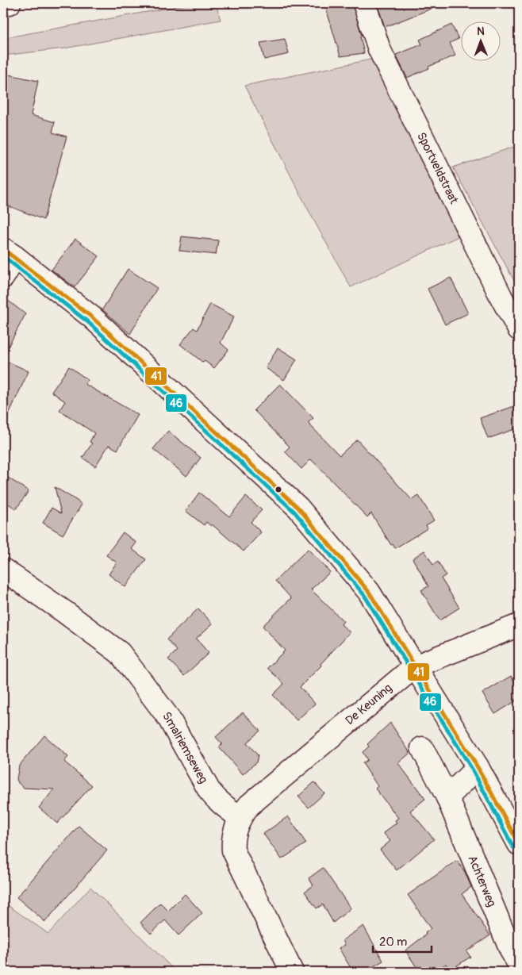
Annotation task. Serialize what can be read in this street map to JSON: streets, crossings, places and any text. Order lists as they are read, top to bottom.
{
  "streets": {
    "street": [
      "Sportveldstraat",
      "De Keuning",
      "Smalriemseweg",
      "Achterweg"
    ]
  },
  "crossings": [
    ["De Keuning", "Smalriemseweg"]
  ],
  "lines": ["transit line 41", "transit line 46"],
  "scale_bar": "20 m",
  "north": "top"
}
